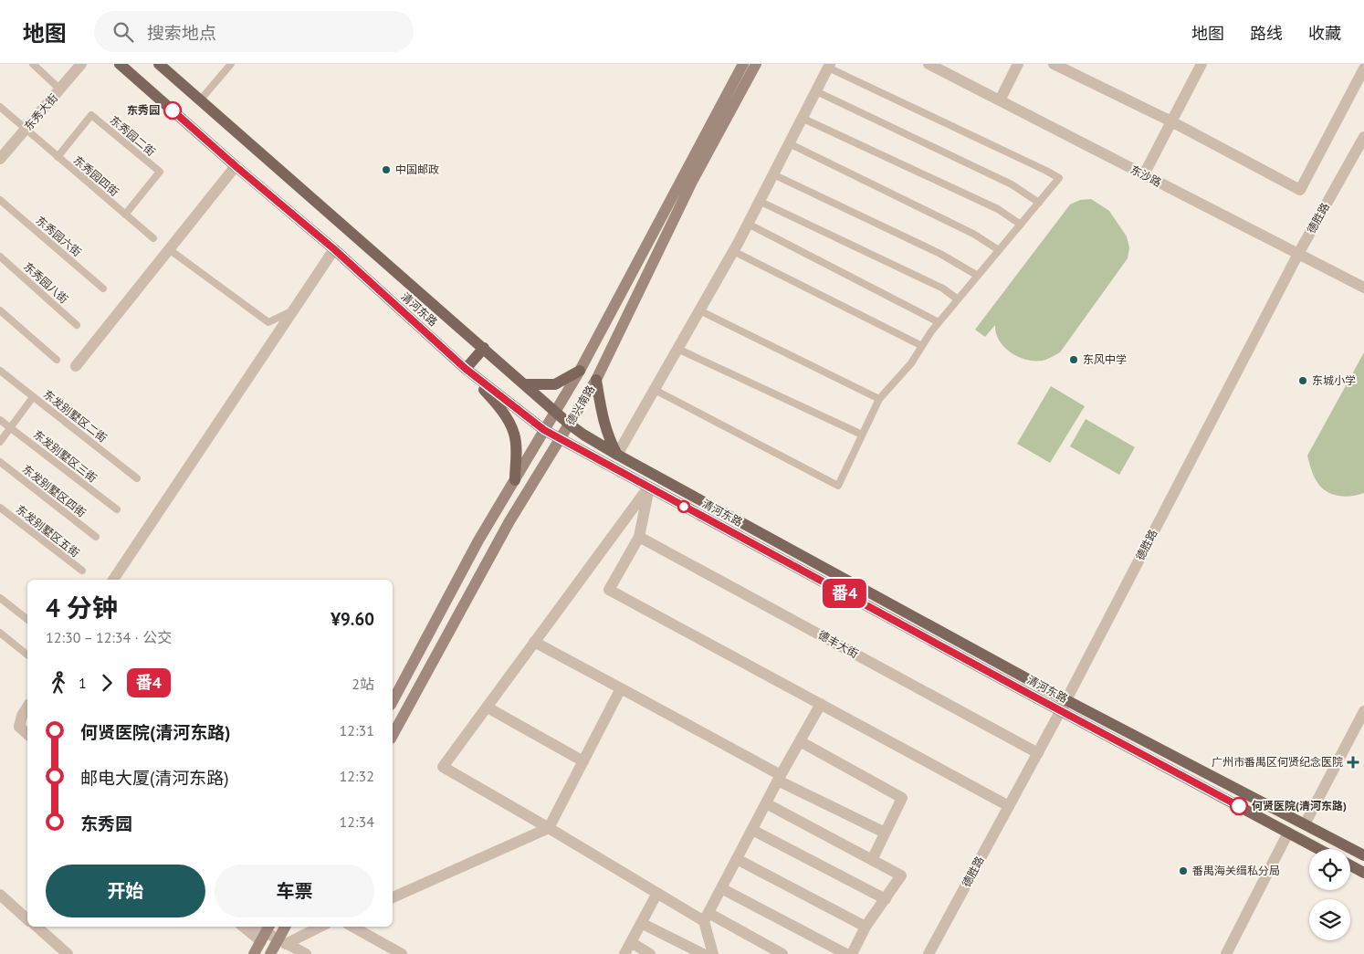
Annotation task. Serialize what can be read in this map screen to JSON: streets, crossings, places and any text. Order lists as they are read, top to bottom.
{
  "streets": {
    "main road": ["清河东路", "德兴南路"],
    "street": [
      "东秀大街",
      "东沙路",
      "德胜路",
      "德丰大街"
    ],
    "lane": [
      "东秀园二街",
      "东秀园四街",
      "东秀园六街",
      "东秀园八街",
      "东发别墅区二街",
      "东发别墅区三街",
      "东发别墅区四街",
      "东发别墅区五街"
    ]
  },
  "crossings": [
    ["东秀大街", "东秀园四街"],
    ["东秀园二街", "东秀园四街"],
    ["东沙路", "德胜路"],
    ["德胜路", "清河东路"],
    ["德胜路", "德丰大街"],
    ["清河东路", "德兴南路"]
  ],
  "places": {
    "other": [
      "东秀园",
      "中国邮政",
      "东风中学",
      "东城小学",
      "何贤医院(清河东路)",
      "番禺海关缉私分局"
    ],
    "health": ["广州市番禺区何贤纪念医院"]
  },
  "lines": ["bus line 番4"],
  "page": {
    "header": "地图",
    "search": "搜索地点",
    "nav": ["地图", "路线", "收藏"],
    "on_map": "番4",
    "heading": ["4 分钟", "12:30 – 12:34 · 公交", "¥9.60"],
    "legs": ["1", "番4", "2站"],
    "list": [
      {
        "name": "何贤医院(清河东路)",
        "value": "12:31"
      },
      {
        "name": "邮电大厦(清河东路)",
        "value": "12:32"
      },
      {
        "name": "东秀园",
        "value": "12:34"
      }
    ],
    "buttons": ["开始", "车票"]
  }
}
